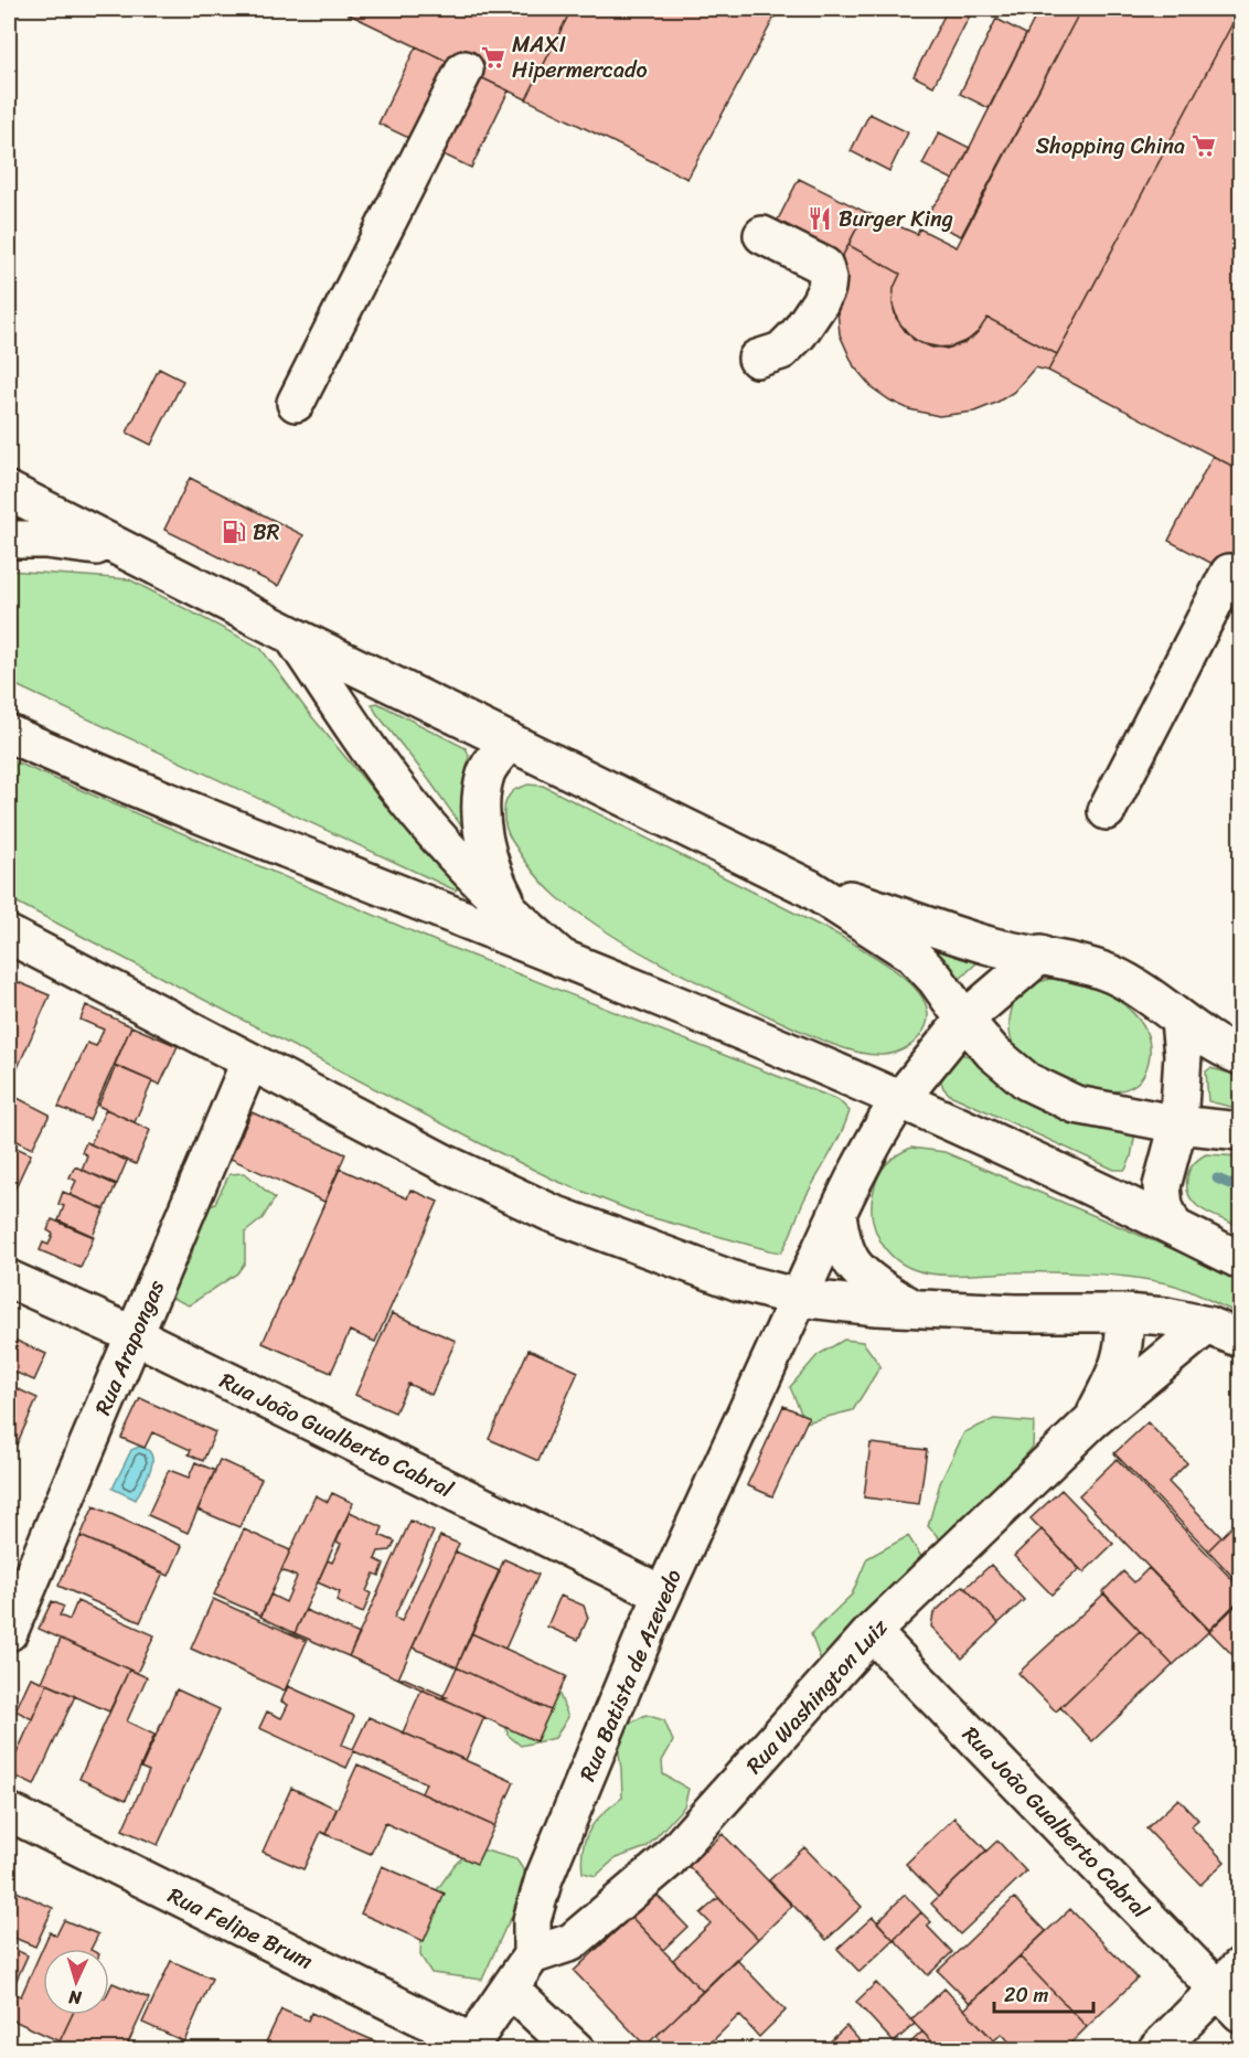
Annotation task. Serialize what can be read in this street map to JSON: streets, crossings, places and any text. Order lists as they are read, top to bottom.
{
  "streets": {
    "main road": [
      "Rua Arapongas",
      "Rua João Gualberto Cabral",
      "Rua Batista de Azevedo",
      "Rua Washington Luiz",
      "Rua Felipe Brum"
    ]
  },
  "crossings": [
    ["Rua Arapongas", "Rua João Gualberto Cabral"],
    ["Rua João Gualberto Cabral", "Rua Batista de Azevedo"],
    ["Rua João Gualberto Cabral", "Rua Washington Luiz"],
    ["Rua Batista de Azevedo", "Rua Washington Luiz"]
  ],
  "places": {
    "supermarket": ["MAXI Hipermercado", "Shopping China"],
    "restaurant": ["Burger King"],
    "fuel station": ["BR"]
  },
  "scale_bar": "20 m",
  "north": "bottom"
}
